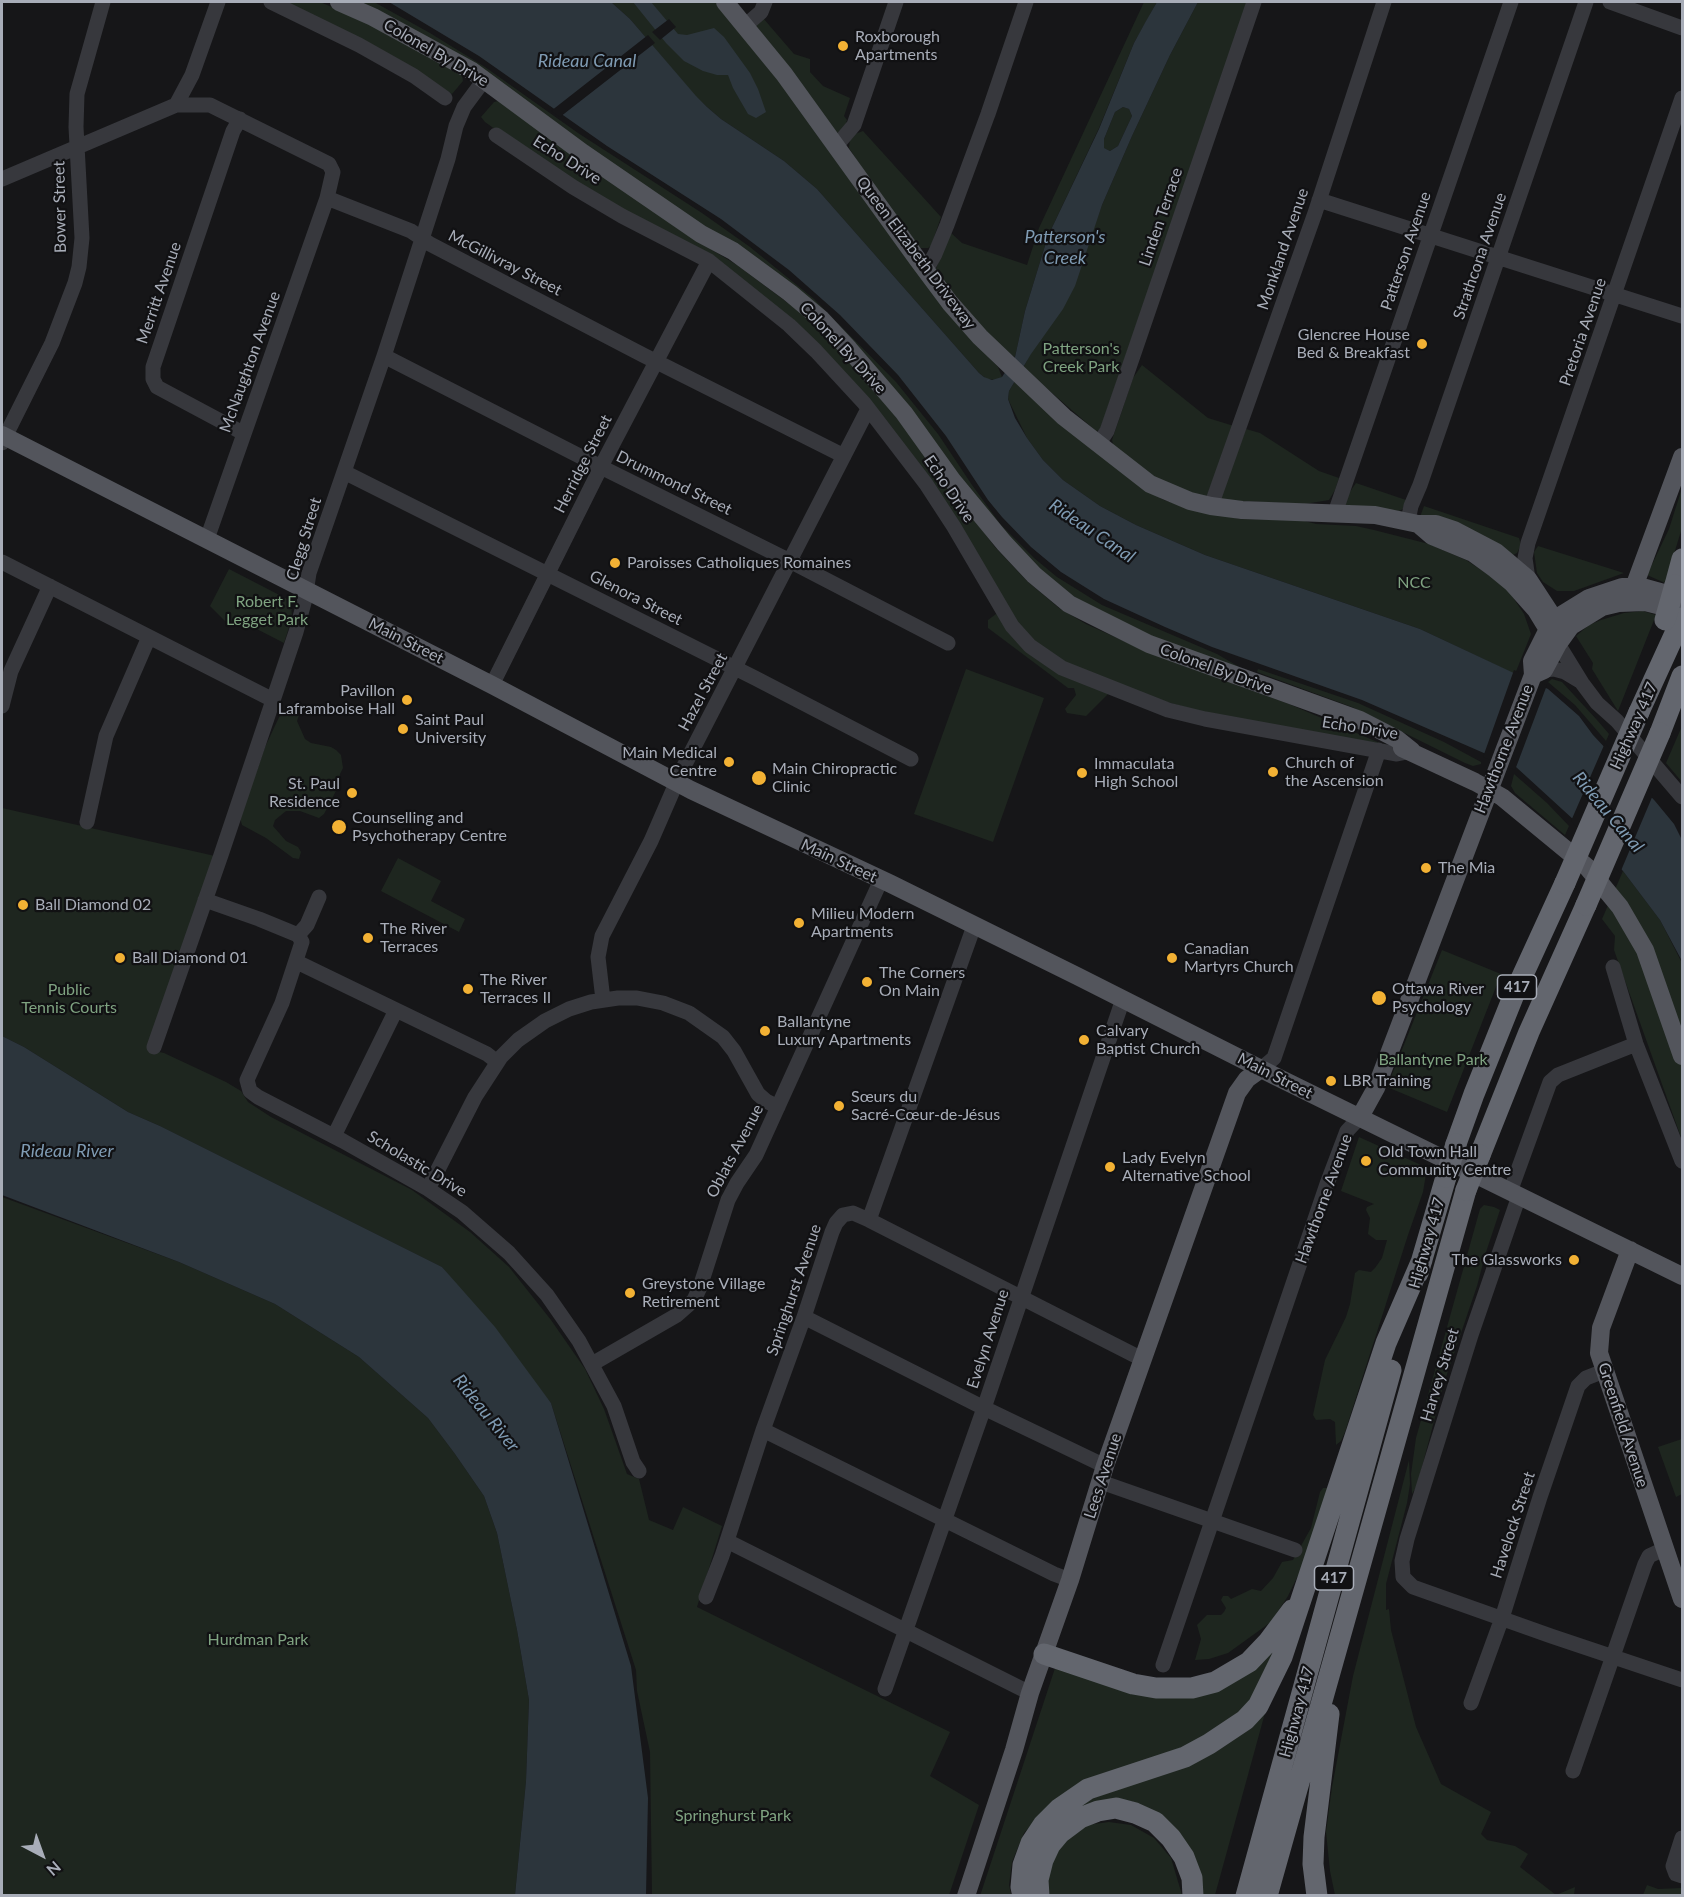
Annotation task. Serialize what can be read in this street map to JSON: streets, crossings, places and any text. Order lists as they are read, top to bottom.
{
  "streets": {
    "highway": ["Highway 417", "417"],
    "main road": [
      "Colonel By Drive",
      "Queen Elizabeth Driveway",
      "Main Street",
      "Hawthorne Avenue",
      "Greenfield Avenue",
      "Lees Avenue"
    ],
    "street": [
      "Echo Drive",
      "Bower Street",
      "Linden Terrace",
      "Monkland Avenue",
      "Patterson Avenue",
      "Strathcona Avenue",
      "McGillivray Street",
      "Merritt Avenue",
      "Pretoria Avenue",
      "McNaughton Avenue",
      "Herridge Street",
      "Drummond Street",
      "Clegg Street",
      "Glenora Street",
      "Hazel Street",
      "Oblats Avenue",
      "Scholastic Drive",
      "Springhurst Avenue",
      "Evelyn Avenue",
      "Harvey Street",
      "Havelock Street"
    ]
  },
  "crossings": [
    ["Colonel By Drive", "Echo Drive"],
    ["Colonel By Drive", "Clegg Street"],
    ["Colonel By Drive", "Hawthorne Avenue"],
    ["Echo Drive", "Herridge Street"],
    ["Echo Drive", "Hazel Street"],
    ["Bower Street", "Main Street"],
    ["Linden Terrace", "Queen Elizabeth Driveway"],
    ["Monkland Avenue", "Queen Elizabeth Driveway"],
    ["Patterson Avenue", "Queen Elizabeth Driveway"],
    ["Queen Elizabeth Driveway", "Strathcona Avenue"],
    ["Queen Elizabeth Driveway", "Pretoria Avenue"],
    ["Queen Elizabeth Driveway", "Hawthorne Avenue"],
    ["McGillivray Street", "McNaughton Avenue"],
    ["McGillivray Street", "Herridge Street"],
    ["McGillivray Street", "Clegg Street"],
    ["McGillivray Street", "Hazel Street"],
    ["Merritt Avenue", "McNaughton Avenue"],
    ["McNaughton Avenue", "Main Street"],
    ["Herridge Street", "Drummond Street"],
    ["Herridge Street", "Glenora Street"],
    ["Herridge Street", "Main Street"],
    ["Drummond Street", "Clegg Street"],
    ["Drummond Street", "Hazel Street"],
    ["Clegg Street", "Glenora Street"],
    ["Clegg Street", "Main Street"],
    ["Glenora Street", "Hazel Street"],
    ["Main Street", "Hazel Street"],
    ["Main Street", "Hawthorne Avenue"],
    ["Main Street", "Oblats Avenue"],
    ["Main Street", "Evelyn Avenue"],
    ["Main Street", "Harvey Street"],
    ["Main Street", "Greenfield Avenue"],
    ["Main Street", "Lees Avenue"],
    ["Oblats Avenue", "Scholastic Drive"],
    ["Harvey Street", "Havelock Street"],
    ["Greenfield Avenue", "Havelock Street"]
  ],
  "water": ["Rideau Canal", "Patterson's Creek", "Rideau River"],
  "parks": [
    "Patterson's Creek Park",
    "NCC",
    "Robert F. Legget Park",
    "Public Tennis Courts",
    "Ballantyne Park",
    "Hurdman Park",
    "Springhurst Park"
  ],
  "places": [
    "Roxborough Apartments",
    "Glencree House Bed & Breakfast",
    "Paroisses Catholiques Romaines",
    "Pavillon Laframboise Hall",
    "Saint Paul University",
    "Main Medical Centre",
    "Church of the Ascension",
    "Immaculata High School",
    "Main Chiropractic Clinic",
    "St. Paul Residence",
    "Counselling and Psychotherapy Centre",
    "The Mia",
    "Ball Diamond 02",
    "Milieu Modern Apartments",
    "The River Terraces",
    "Ball Diamond 01",
    "Canadian Martyrs Church",
    "The Corners On Main",
    "The River Terraces II",
    "Ottawa River Psychology",
    "Ballantyne Luxury Apartments",
    "Calvary Baptist Church",
    "LBR Training",
    "Sœurs du Sacré-Cœur-de-Jésus",
    "Old Town Hall Community Centre",
    "Lady Evelyn Alternative School",
    "The Glassworks",
    "Greystone Village Retirement"
  ],
  "north": "bottom right"
}
